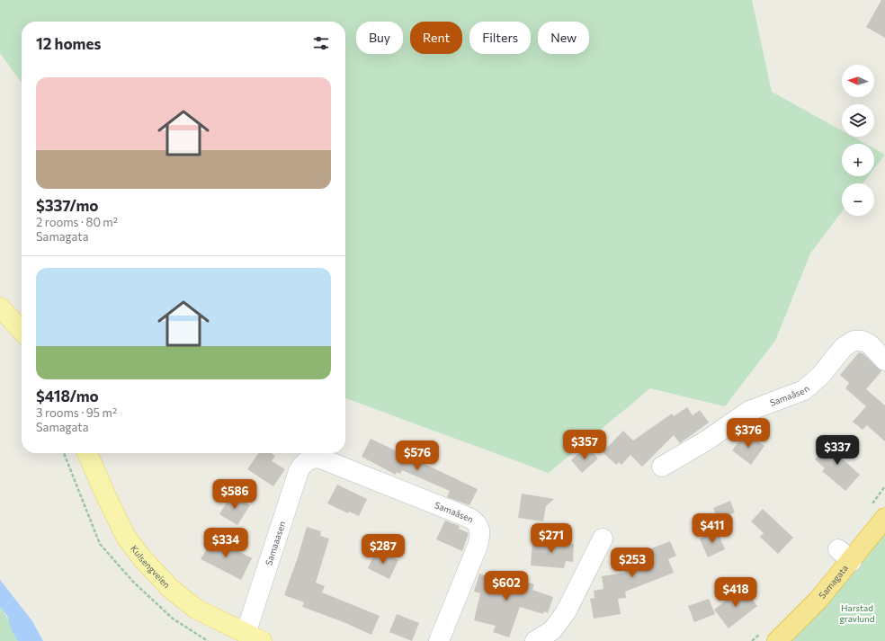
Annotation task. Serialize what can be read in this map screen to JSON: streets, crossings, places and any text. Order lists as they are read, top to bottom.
{
  "streets": {
    "highway": ["Samagata"],
    "main road": ["Kulsengveien"],
    "street": ["Samaåsen", "Samaaasen"]
  },
  "crossings": [
    ["Samaåsen", "Samaaasen"],
    ["Samaaasen", "Kulsengveien"]
  ],
  "parks": ["Harstad gravlund"],
  "north": "left",
  "page": {
    "chip": [
      "Buy",
      "Rent",
      "Filters",
      "New"
    ],
    "heading": "12 homes",
    "map_buttons": ["+", "−"],
    "list": [
      {
        "name": "$337/mo",
        "note": "2 rooms · 80 m² · Samagata"
      },
      {
        "name": "$418/mo",
        "note": "3 rooms · 95 m² · Samagata"
      }
    ],
    "price": [
      "$376",
      "$357",
      "$337",
      "$576",
      "$586",
      "$411",
      "$271",
      "$334",
      "$287",
      "$253",
      "$602",
      "$418"
    ]
  }
}
